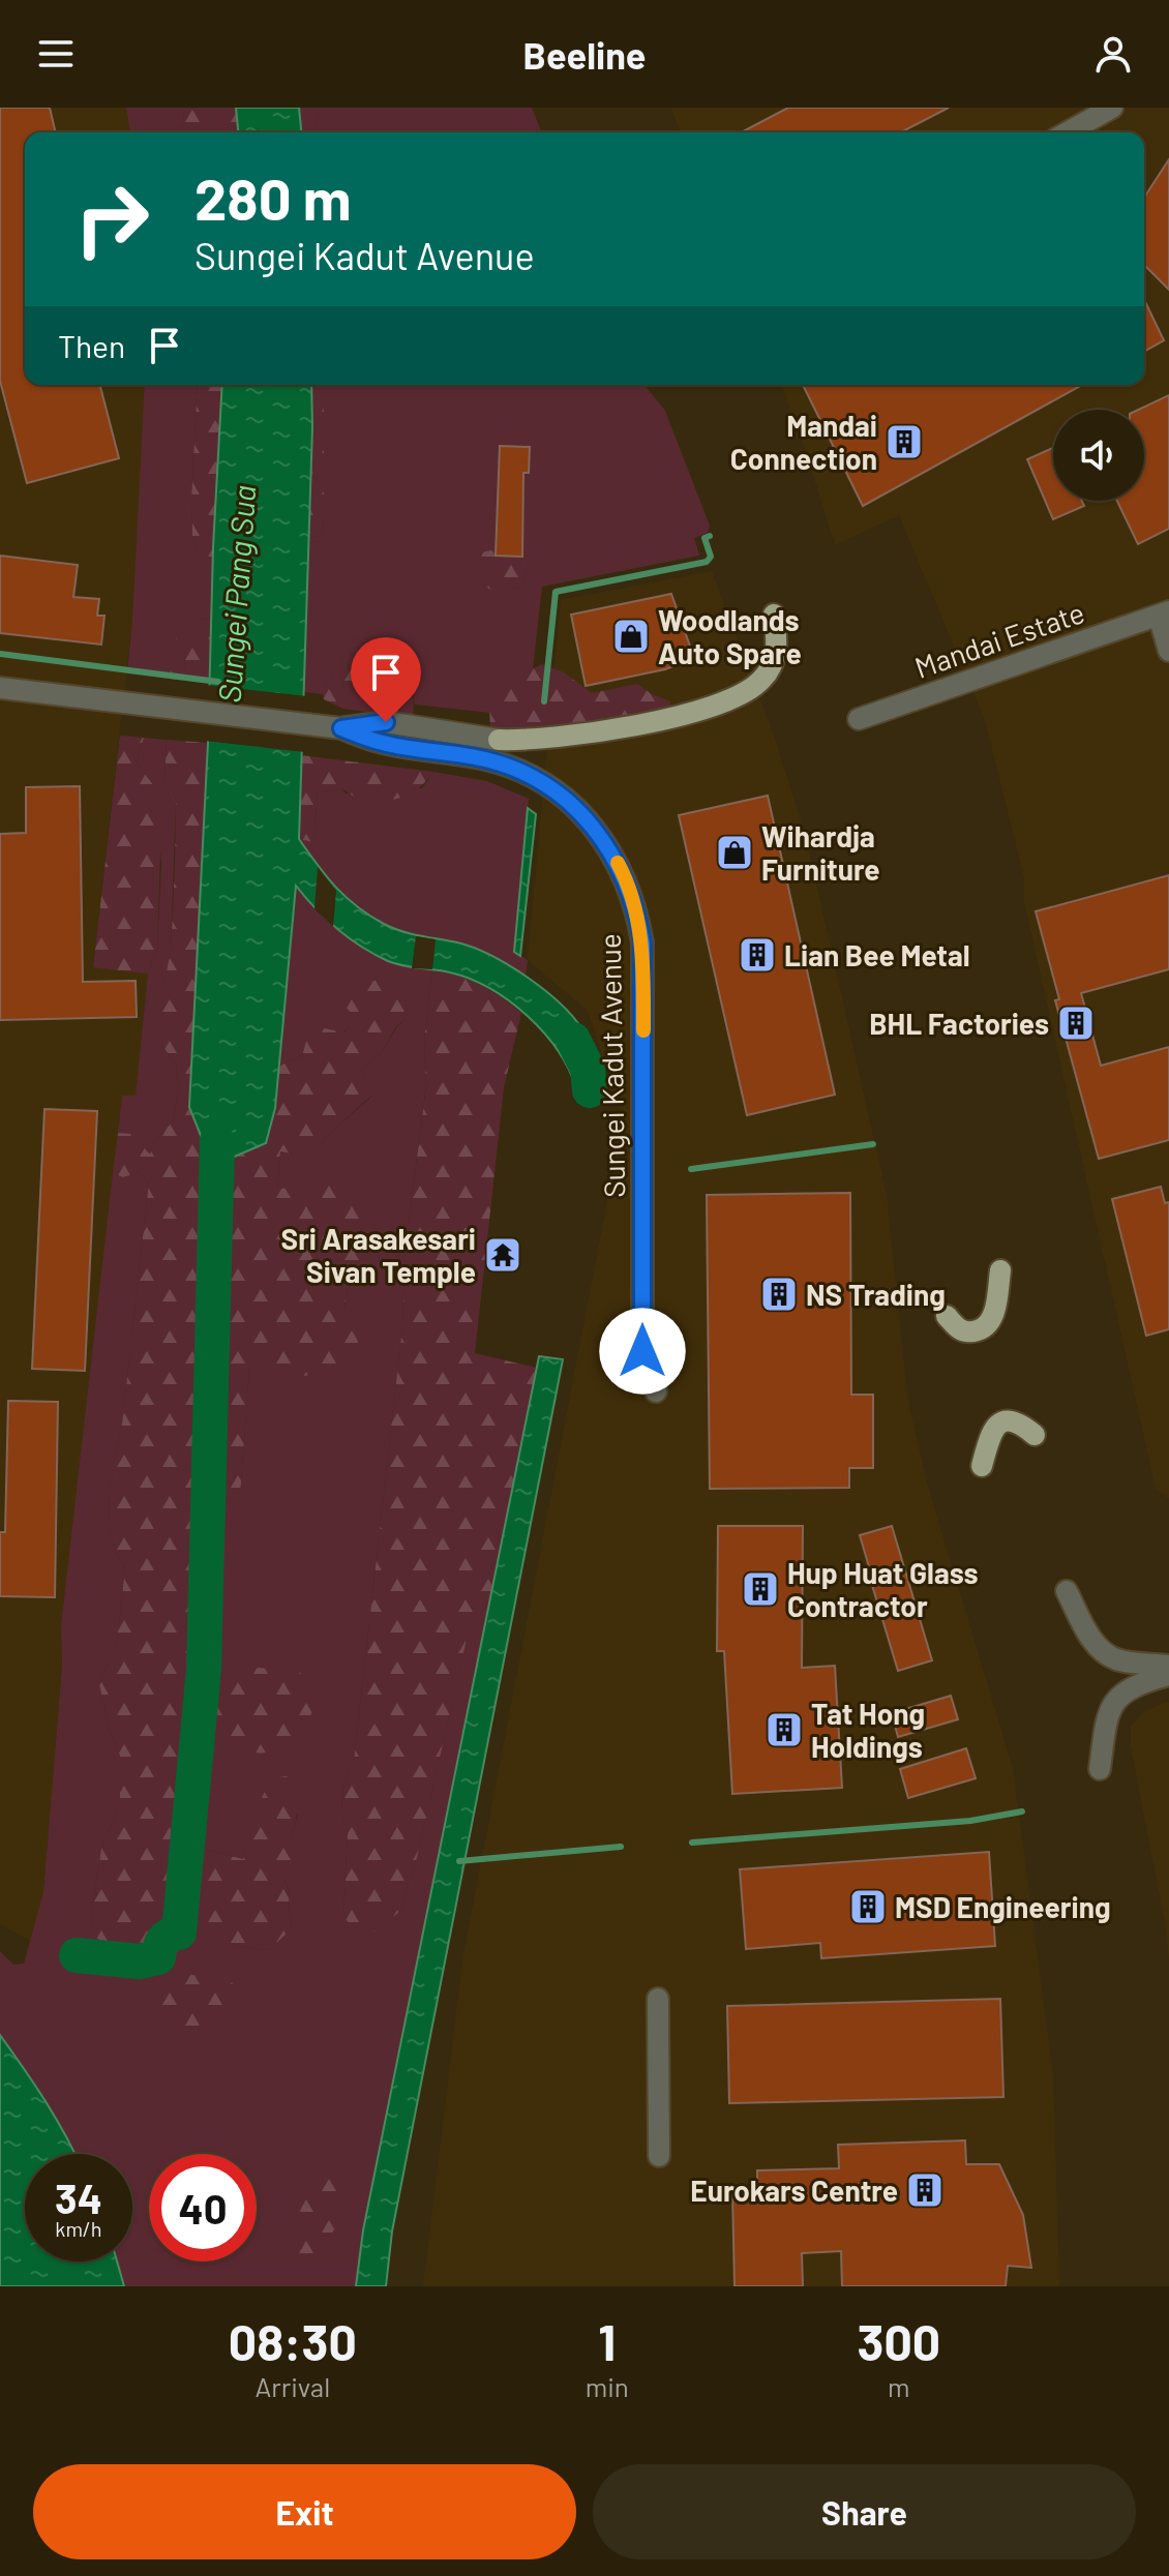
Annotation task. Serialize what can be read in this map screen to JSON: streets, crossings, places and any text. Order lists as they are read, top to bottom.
{
  "streets": {
    "street": ["Mandai Estate", "Sungei Kadut Avenue"]
  },
  "water": ["Sungei Pang Sua"],
  "places": {
    "building": [
      "Mandai Connection",
      "Lian Bee Metal",
      "BHL Factories",
      "NS Trading",
      "Hup Huat Glass Contractor",
      "Tat Hong Holdings",
      "MSD Engineering",
      "Eurokars Centre"
    ],
    "shop": ["Woodlands Auto Spare", "Wihardja Furniture"],
    "temple": ["Sri Arasakesari Sivan Temple"]
  },
  "page": {
    "header": "Beeline",
    "turn": ["280 m", "Sungei Kadut Avenue"],
    "then": "Then",
    "speed": "34 km/h",
    "limit": "40",
    "eta": [
      "08:30",
      "Arrival",
      "1",
      "min",
      "300",
      "m"
    ],
    "buttons": ["Exit", "Share"]
  }
}
